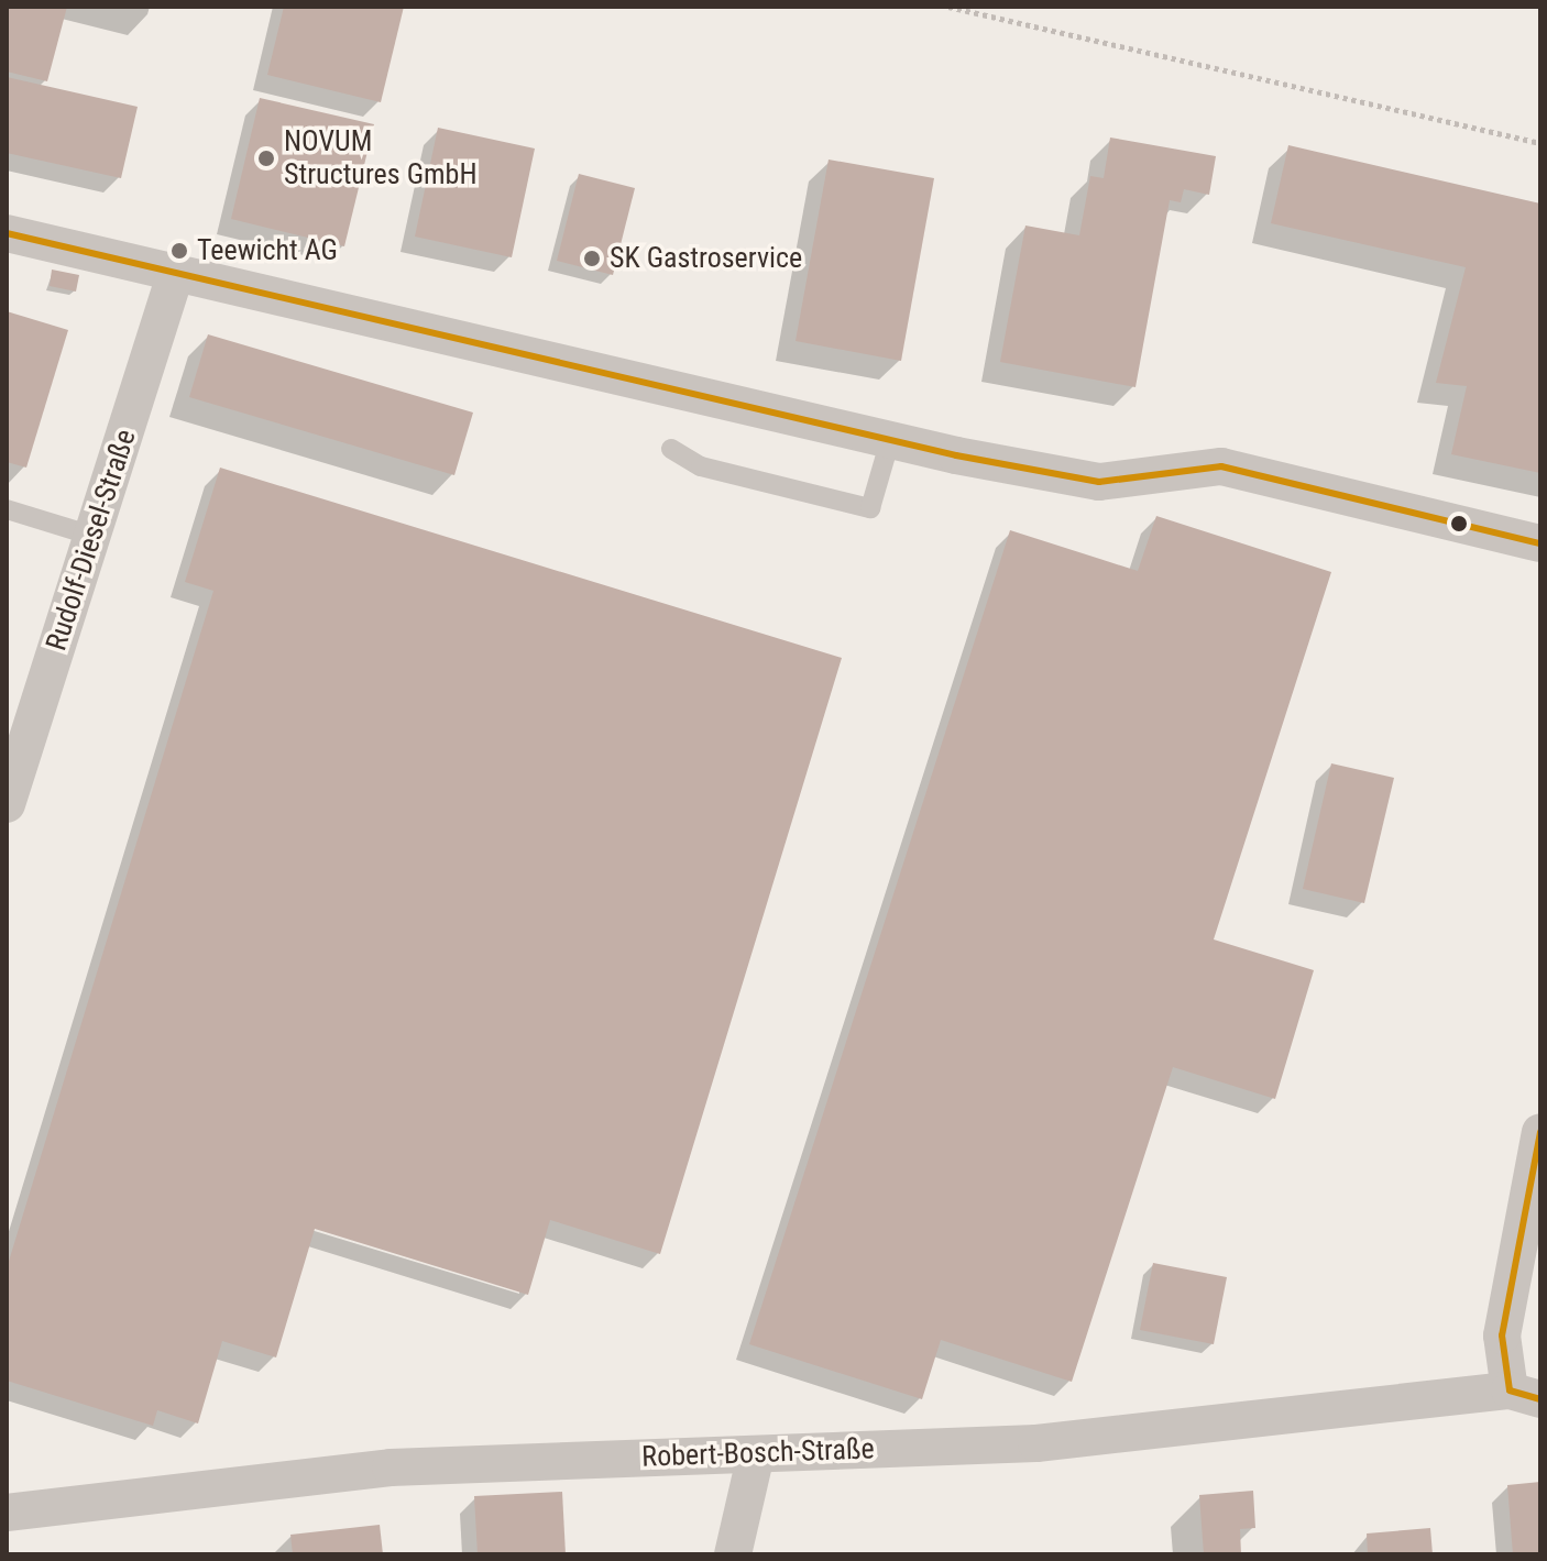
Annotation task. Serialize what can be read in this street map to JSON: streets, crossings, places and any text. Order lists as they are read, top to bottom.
{
  "streets": {
    "street": ["Rudolf-Diesel-Straße", "Robert-Bosch-Straße"]
  },
  "places": ["NOVUM Structures GmbH", "Teewicht AG", "SK Gastroservice"]
}
